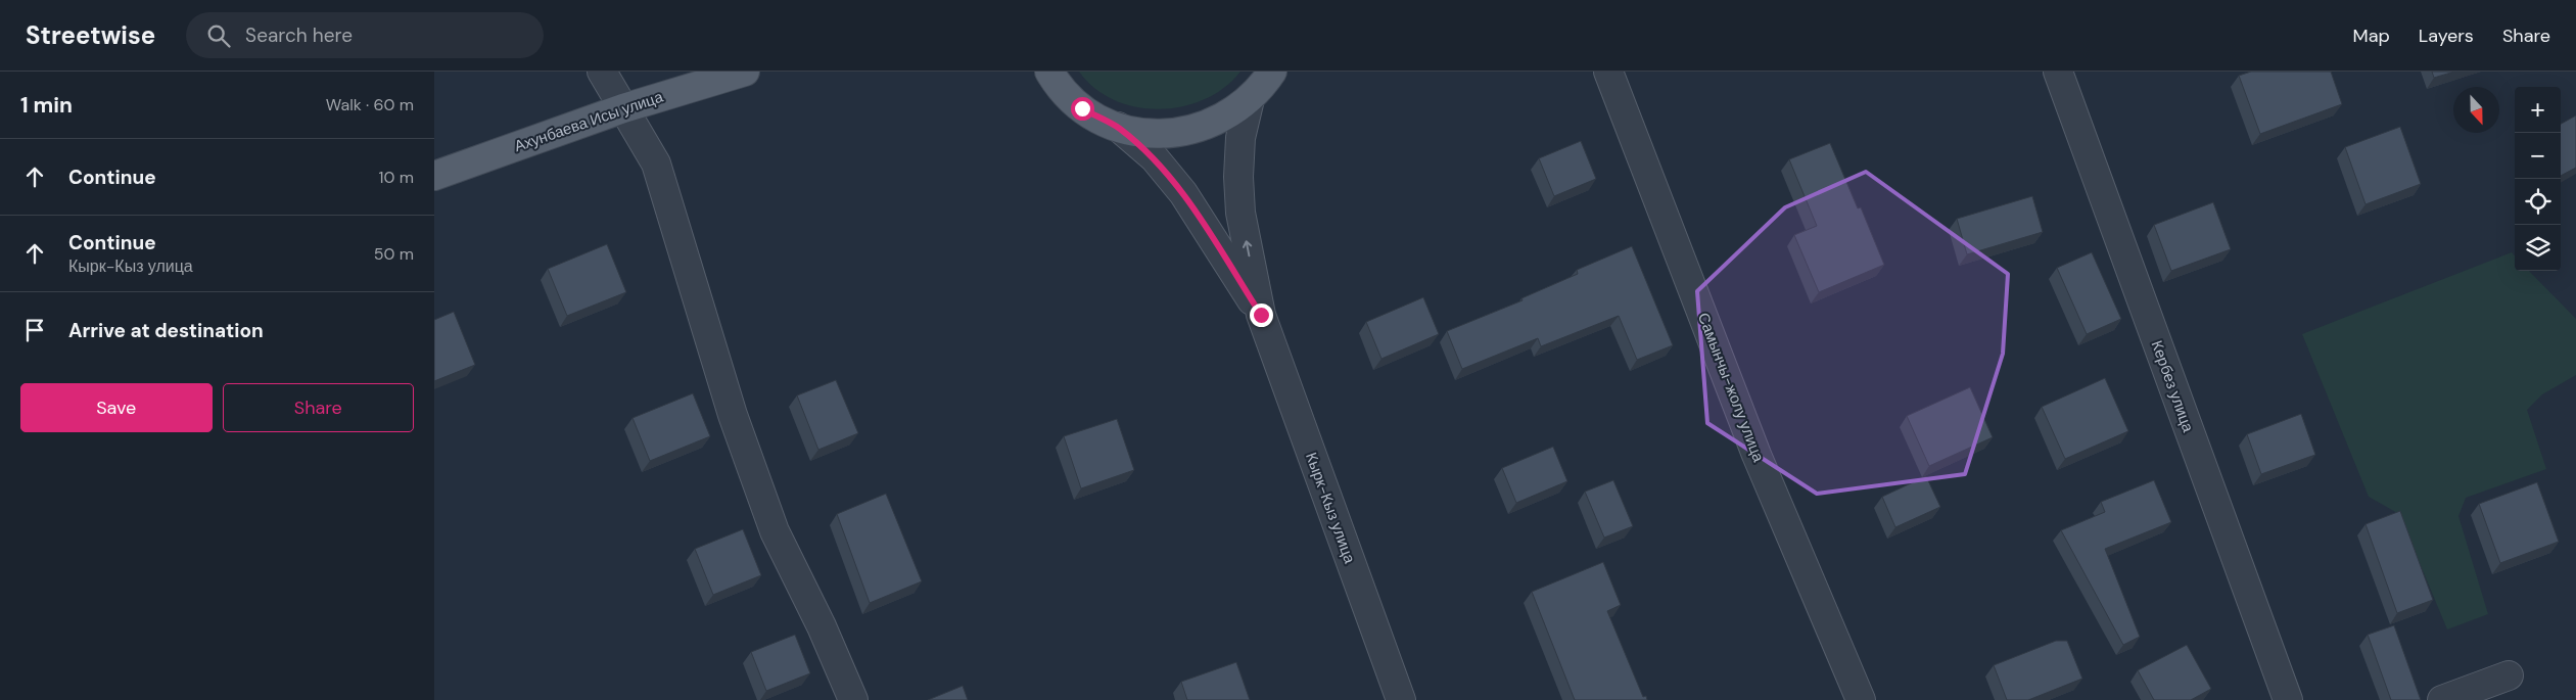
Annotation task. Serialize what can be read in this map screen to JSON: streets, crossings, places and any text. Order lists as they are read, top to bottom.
{
  "streets": {
    "main road": ["Ахунбаева Исы улица"],
    "street": ["Кербез улица", "Самынчы-жолу улица", "Кырк-Кыз улица"]
  },
  "north": "bottom",
  "page": {
    "header": "Streetwise",
    "search": "Search here",
    "nav": ["Map", "Layers", "Share"],
    "heading": ["1 min", "Walk · 60 m"],
    "map_buttons": ["+", "−"],
    "list": [
      ["Continue", "10 m"],
      ["Continue", "Кырк-Кыз улица", "50 m"],
      "Arrive at destination"
    ],
    "buttons": ["Save", "Share"]
  }
}
